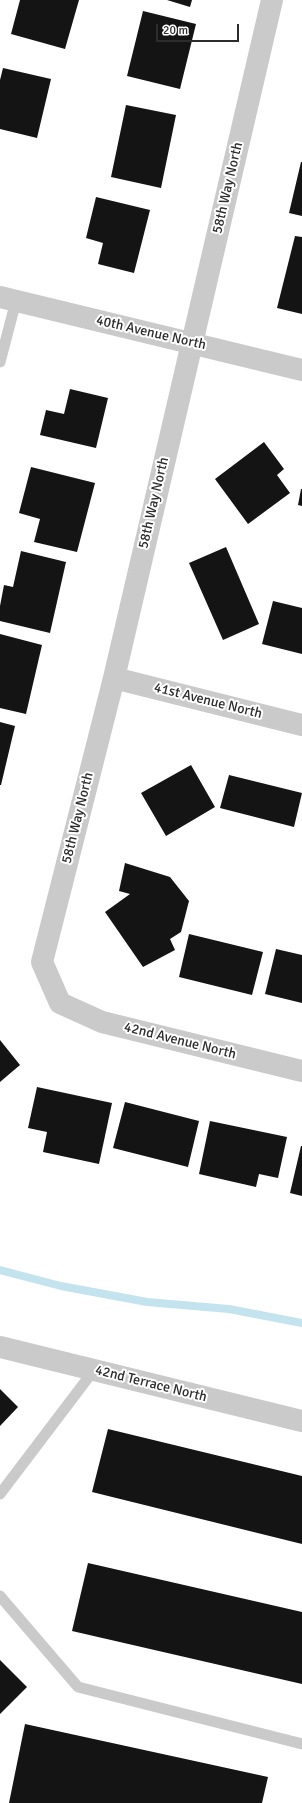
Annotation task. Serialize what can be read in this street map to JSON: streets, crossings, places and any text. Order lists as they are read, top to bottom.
{
  "streets": {
    "street": [
      "58th Way North",
      "40th Avenue North",
      "41st Avenue North",
      "42nd Avenue North",
      "42nd Terrace North"
    ]
  },
  "crossings": [
    ["58th Way North", "40th Avenue North"],
    ["58th Way North", "41st Avenue North"],
    ["58th Way North", "42nd Avenue North"]
  ],
  "scale_bar": "20 m"
}
